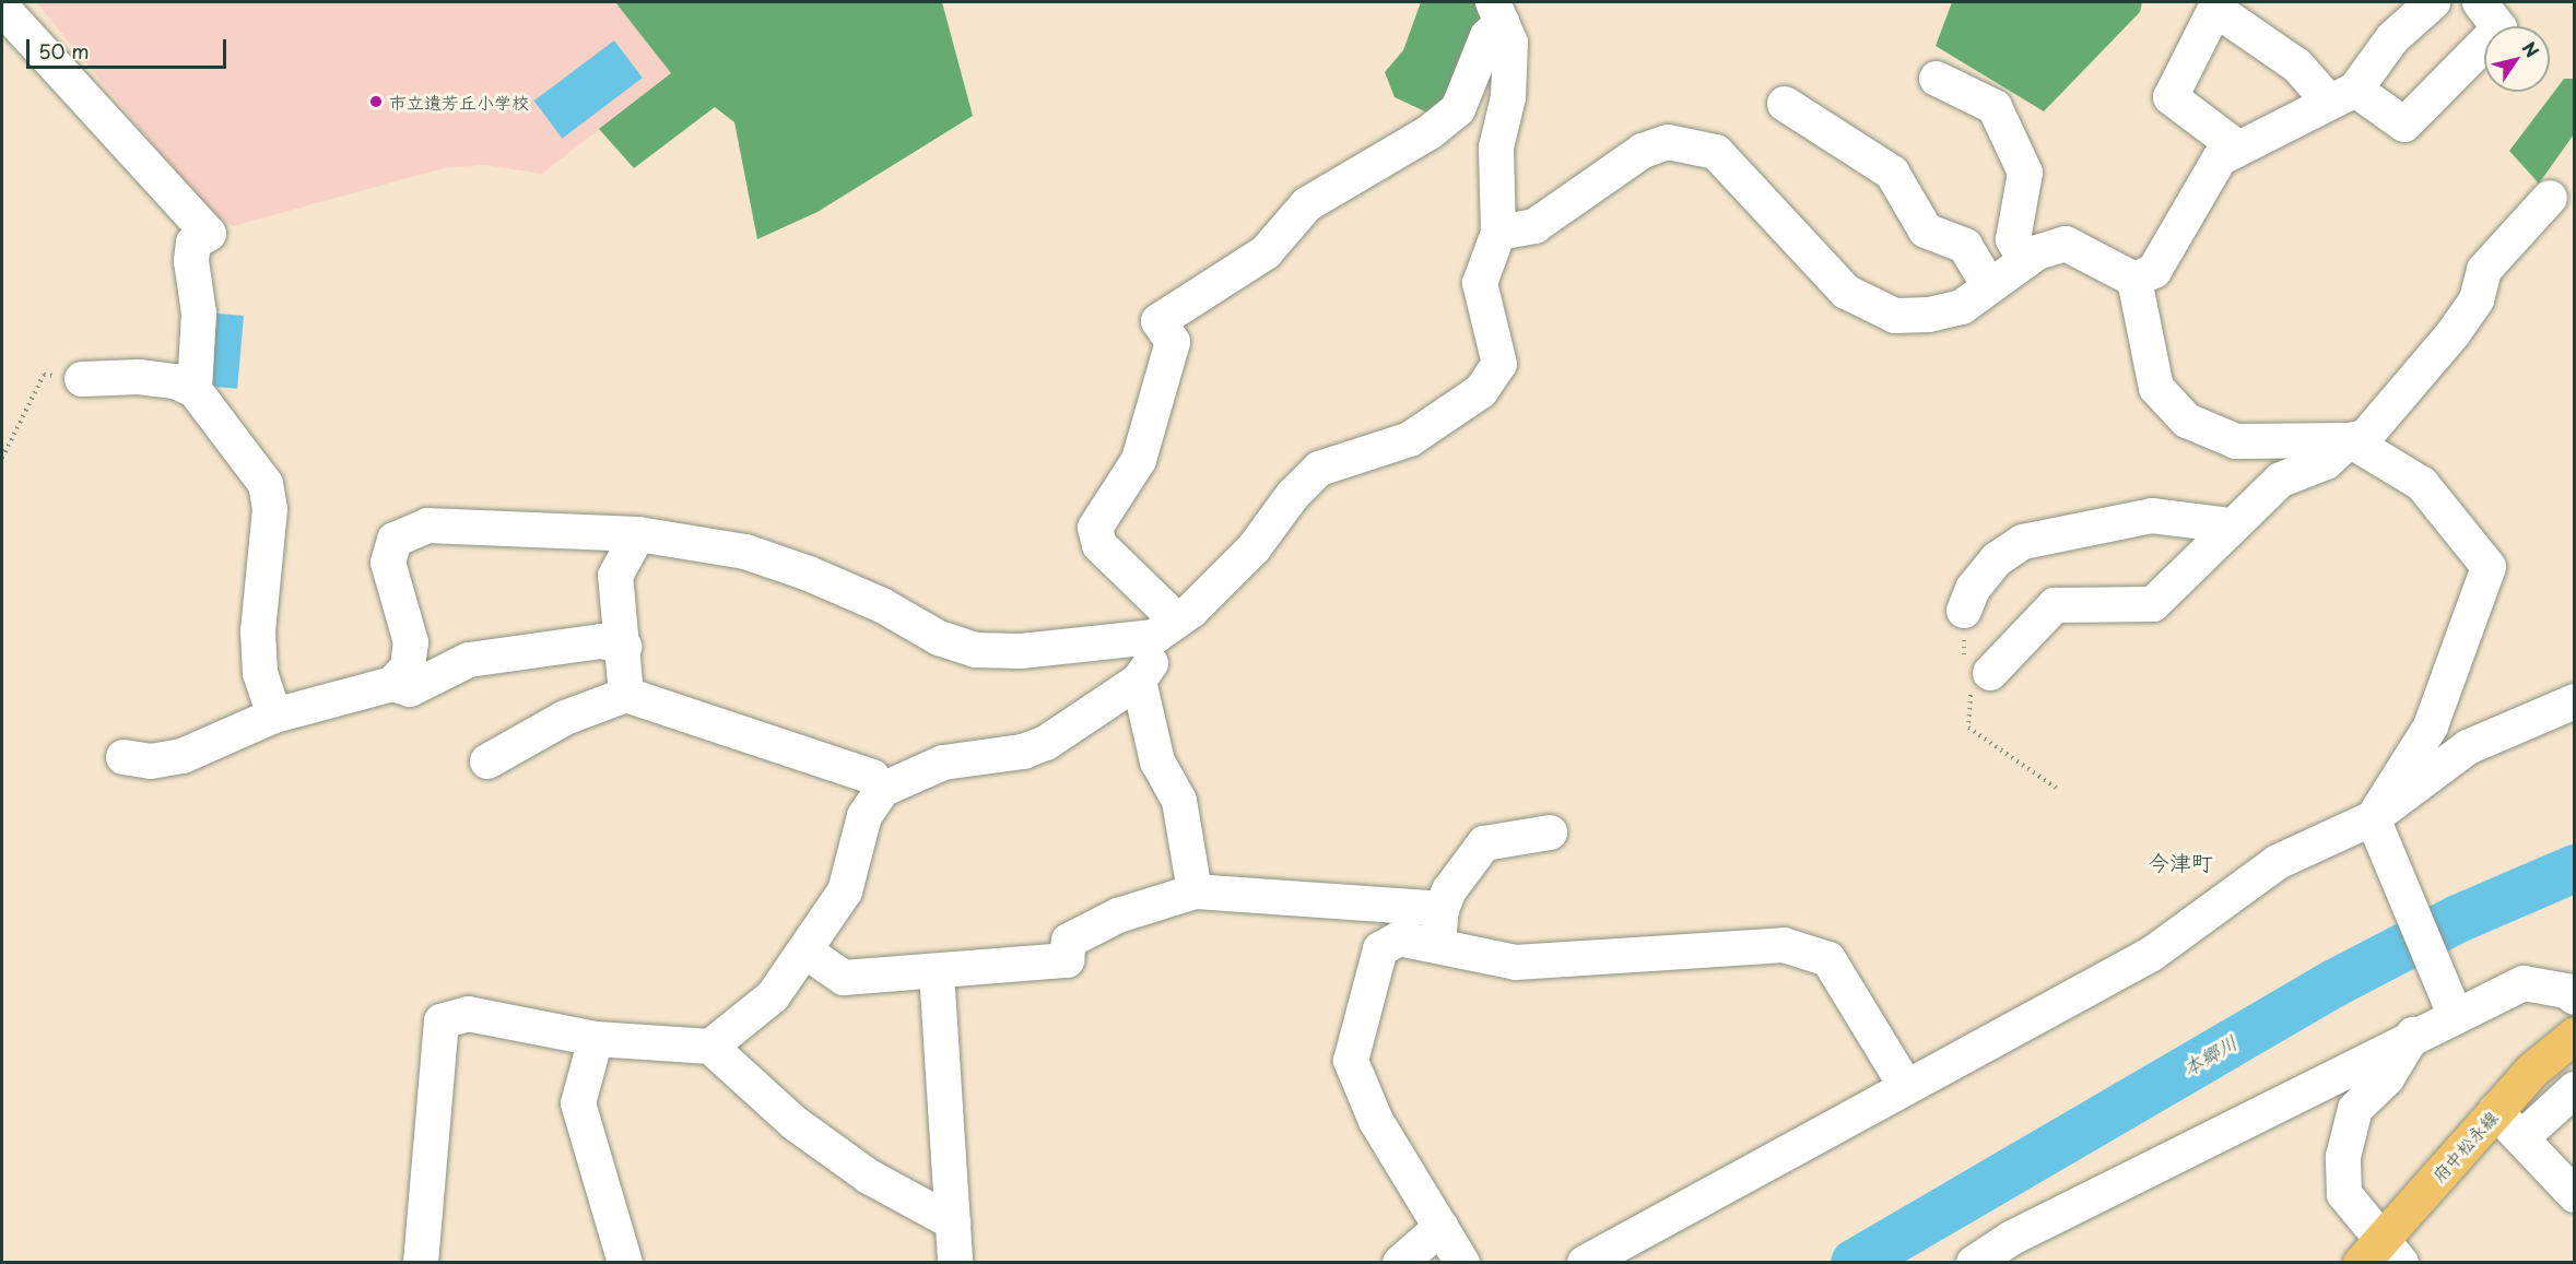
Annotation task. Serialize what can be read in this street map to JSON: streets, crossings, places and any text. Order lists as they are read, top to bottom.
{
  "streets": {
    "main road": ["府中松永線"]
  },
  "districts": ["今津町"],
  "water": ["本郷川"],
  "places": ["市立遺芳丘小学校"],
  "scale_bar": "50 m",
  "north": "top right"
}
